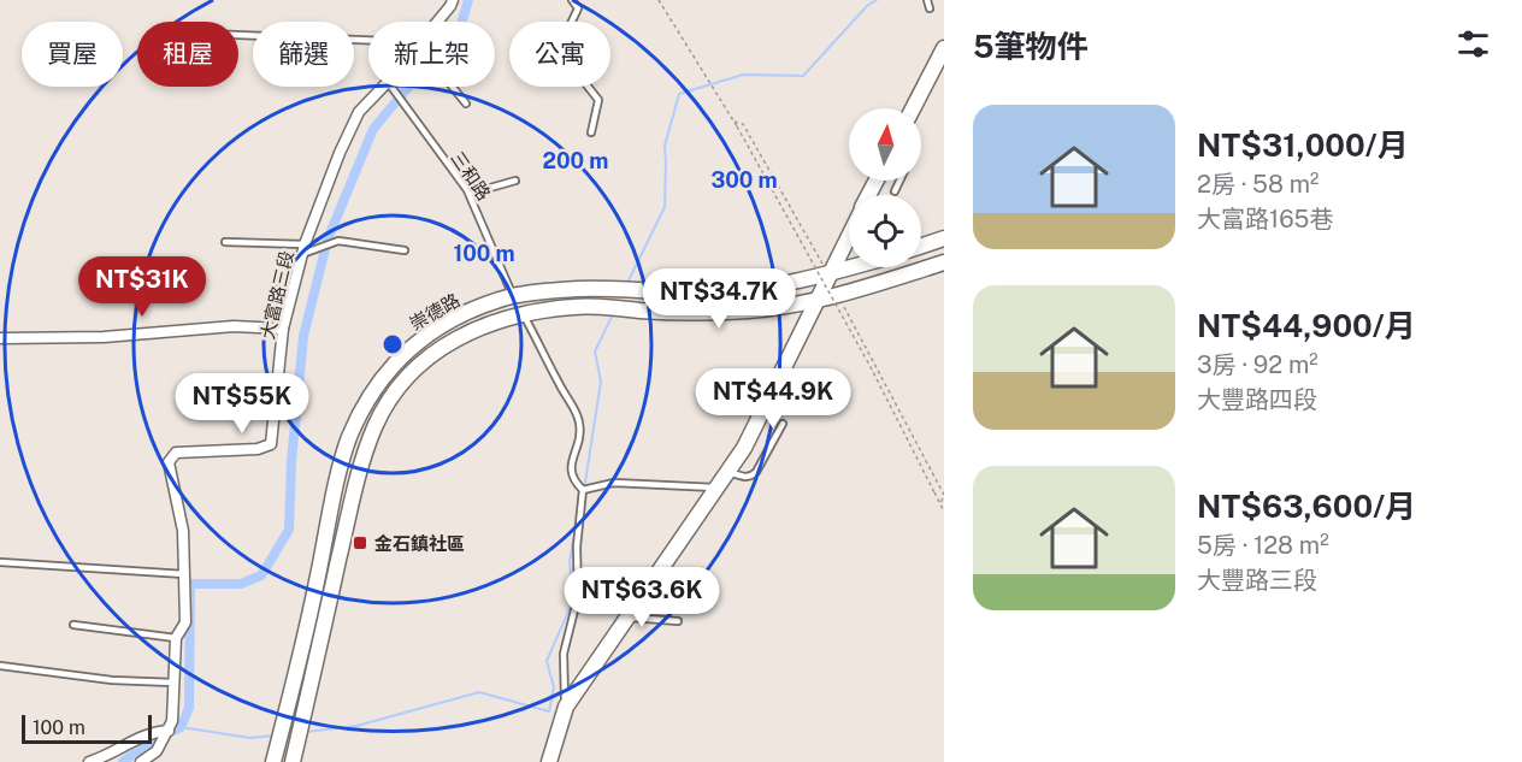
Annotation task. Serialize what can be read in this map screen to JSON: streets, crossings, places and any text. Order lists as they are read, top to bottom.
{
  "streets": {
    "street": ["大富路三段", "崇德路"],
    "lane": ["三和路"]
  },
  "crossings": [
    ["三和路", "崇德路"]
  ],
  "places": {
    "transit": ["金石鎮社區"]
  },
  "scale_bar": "100 m",
  "north": "top",
  "page": {
    "heading": "5筆物件",
    "chip": [
      "買屋",
      "租屋",
      "篩選",
      "新上架",
      "公寓"
    ],
    "list": [
      {
        "name": "NT$31,000/月",
        "note": "2房 · 58 m² · 大富路165巷"
      },
      {
        "name": "NT$44,900/月",
        "note": "3房 · 92 m² · 大豐路四段"
      },
      {
        "name": "NT$63,600/月",
        "note": "5房 · 128 m² · 大豐路三段"
      }
    ],
    "price": [
      "NT$31K",
      "NT$34.7K",
      "NT$44.9K",
      "NT$55K",
      "NT$63.6K"
    ],
    "scale": "100 m"
  },
  "rings": ["200 m", "300 m", "100 m"]
}
